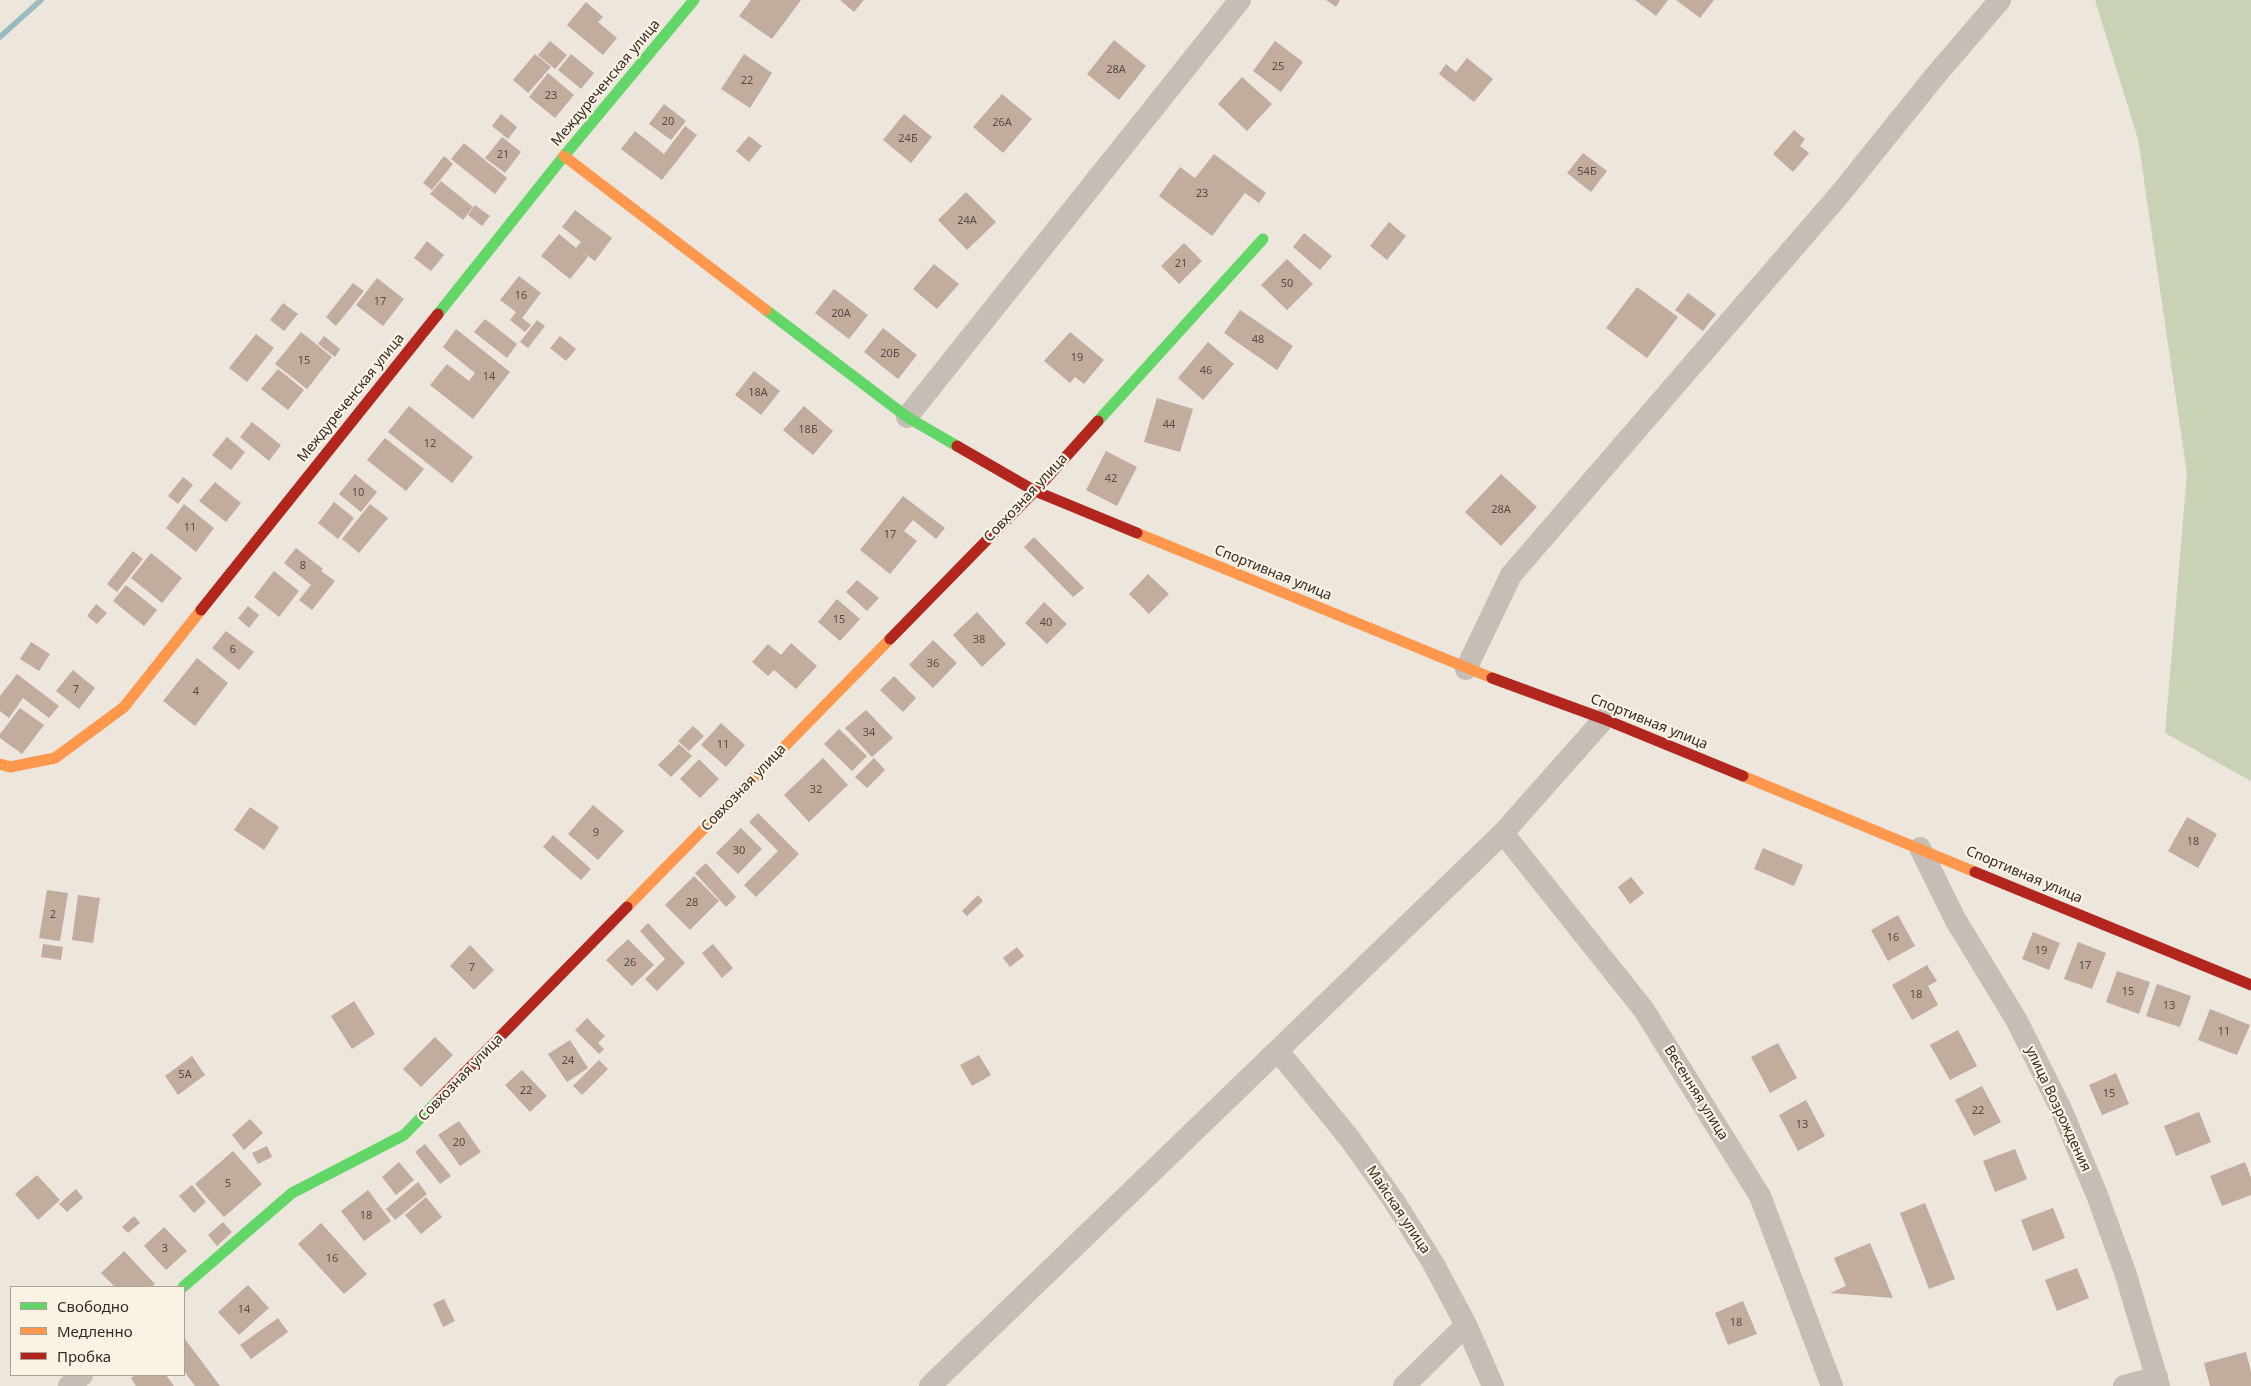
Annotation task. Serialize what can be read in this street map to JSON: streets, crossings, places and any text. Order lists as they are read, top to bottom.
{
  "streets": {
    "street": [
      "Междуреченская улица",
      "Совхозная улица",
      "Спортивная улица",
      "Весенняя улица",
      "улица Возрождения",
      "Майская улица"
    ]
  },
  "crossings": [
    ["Междуреченская улица", "Спортивная улица"],
    ["Совхозная улица", "Спортивная улица"],
    ["Спортивная улица", "улица Возрождения"]
  ],
  "house_numbers": [
    "25",
    "28А",
    "22",
    "23",
    "20",
    "26А",
    "24Б",
    "21",
    "54Б",
    "23",
    "24А",
    "21",
    "50",
    "16",
    "17",
    "20А",
    "48",
    "20Б",
    "19",
    "15",
    "46",
    "14",
    "18А",
    "44",
    "18Б",
    "12",
    "42",
    "10",
    "28А",
    "11",
    "17",
    "8",
    "15",
    "40",
    "38",
    "6",
    "36",
    "7",
    "4",
    "34",
    "11",
    "32",
    "9",
    "18",
    "30",
    "28",
    "2",
    "16",
    "19",
    "26",
    "17",
    "7",
    "15",
    "18",
    "13",
    "11",
    "24",
    "5А",
    "22",
    "15",
    "22",
    "13",
    "20",
    "5",
    "18",
    "3",
    "16",
    "14",
    "18"
  ],
  "legend": ["Свободно", "Медленно", "Пробка"]
}
